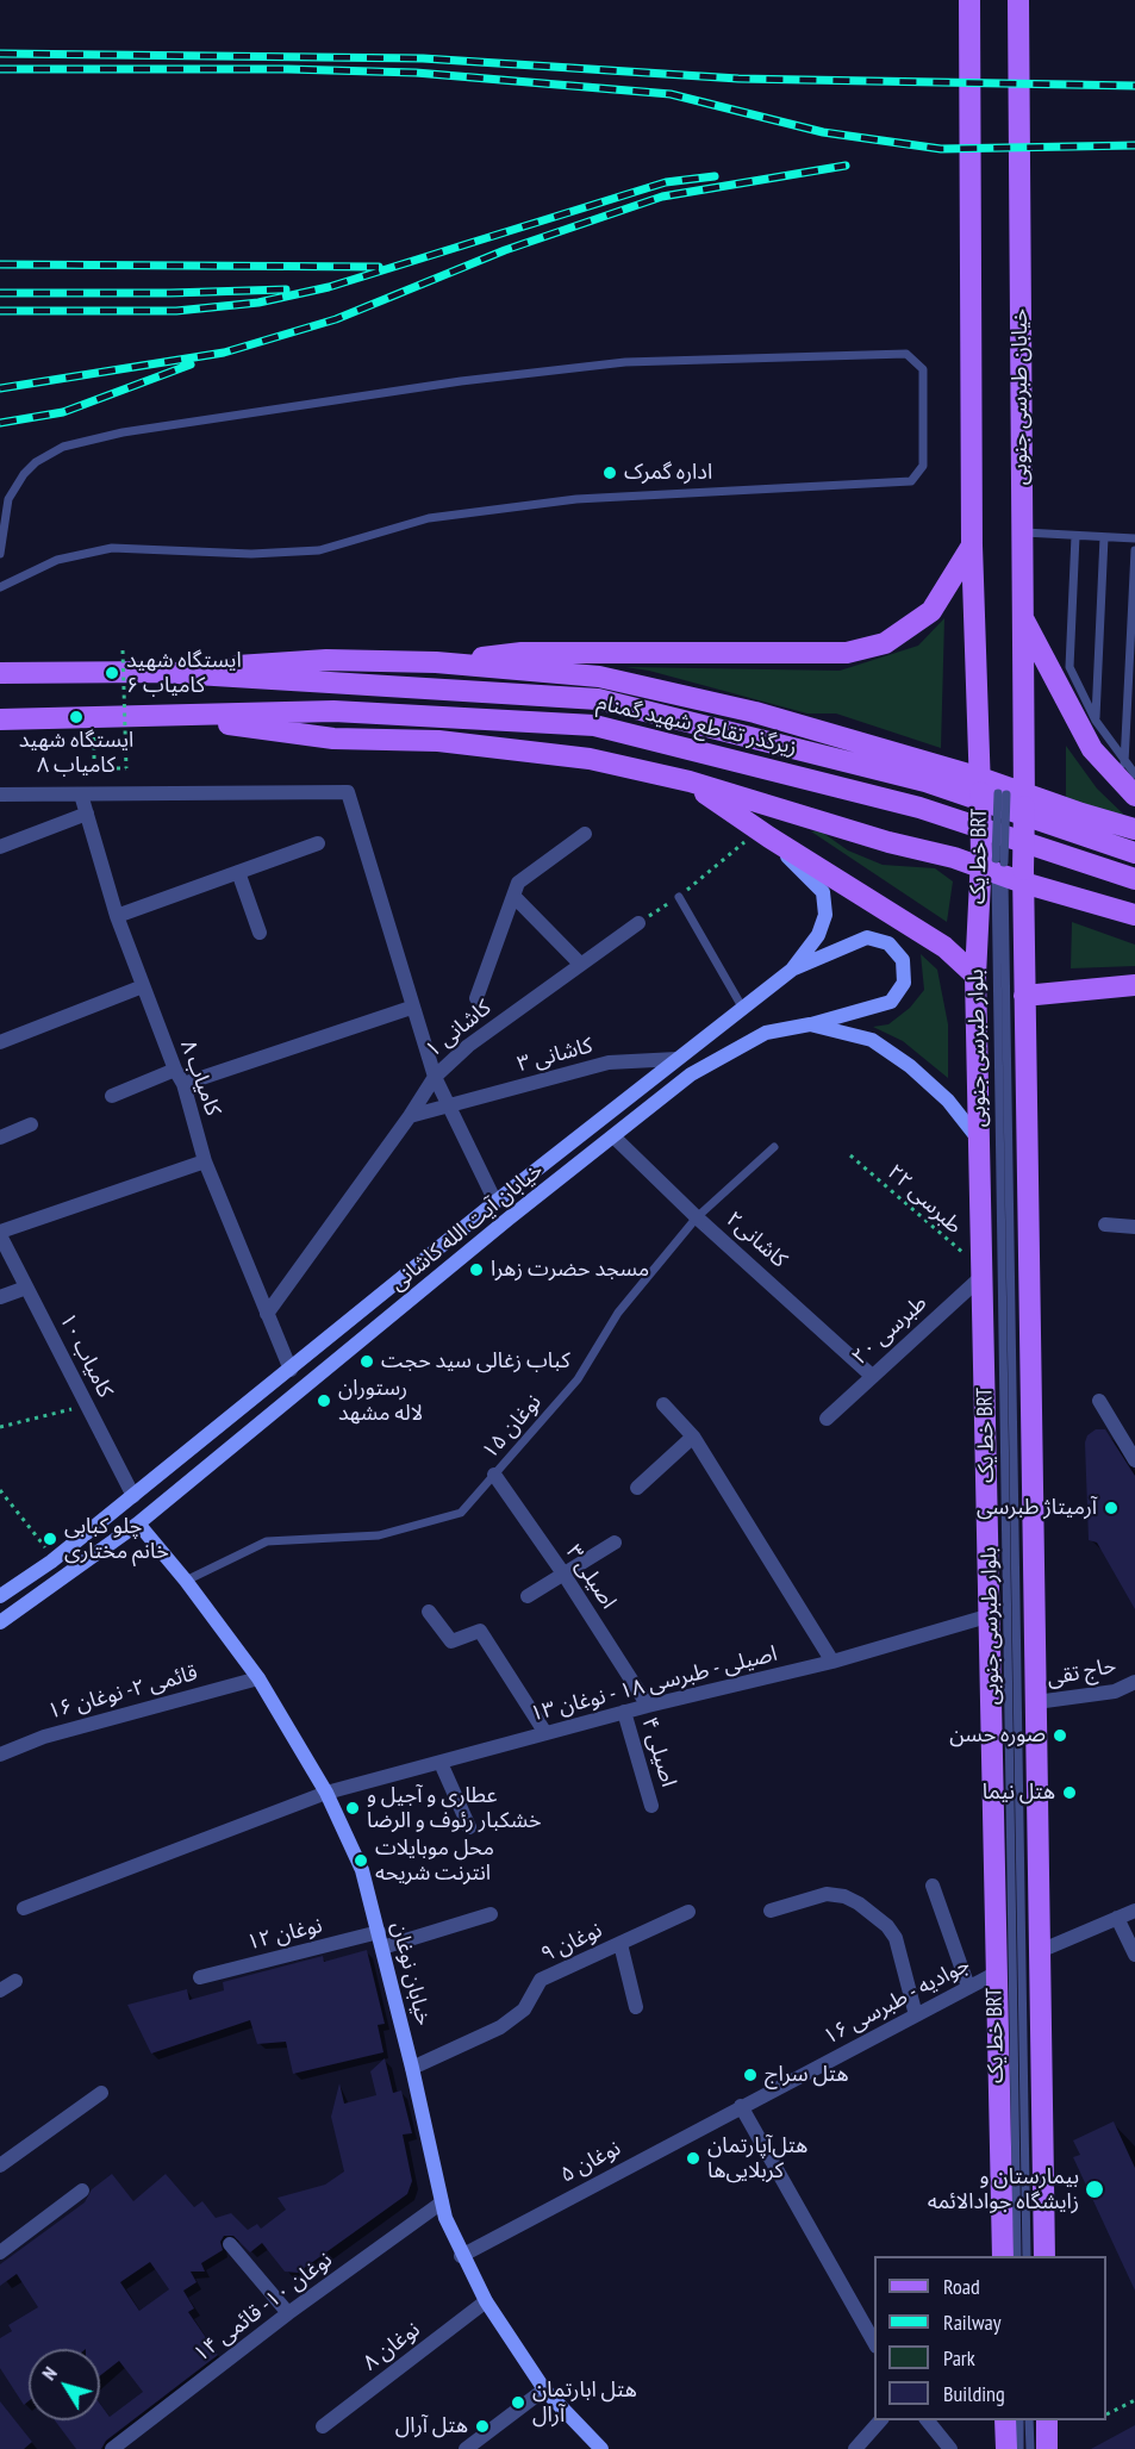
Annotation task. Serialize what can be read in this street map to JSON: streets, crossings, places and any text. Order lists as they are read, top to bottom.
{
  "streets": {
    "main road": [
      "خیابان طبرسی جنوبی",
      "زیرگذر تقاطع شهید گمنام",
      "بلوار طبرسی جنوبی",
      "خیابان آیت الله کاشانی",
      "خیابان نوغان"
    ],
    "street": [
      "کاشانی ۱",
      "کاشانی ۳",
      "کامیاب ۸",
      "کاشانی۲",
      "طبرسی ۲۰",
      "کامیاب ۱۰",
      "اصیلی ۳",
      "حاج تقی",
      "اصیلی - طبرسی ۱۸ - نوغان ۱۳",
      "قائمی ۲- نوغان ۱۶",
      "اصیلی ۴",
      "نوغان ۱۲",
      "نوغان ۹",
      "جوادیه - طبرسی ۱۶",
      "نوغان ۵",
      "نوغان ۱۰- قائمی ۱۴",
      "نوغان ۸"
    ],
    "lane": ["خط یک BRT", "نوغان ۱۵"],
    "path": ["طبرسی ۲۲"]
  },
  "crossings": [
    ["خیابان طبرسی جنوبی", "خط یک BRT"],
    ["زیرگذر تقاطع شهید گمنام", "خط یک BRT"],
    ["خط یک BRT", "بلوار طبرسی جنوبی"],
    ["کاشانی ۱", "کاشانی ۳"],
    ["کاشانی ۱", "کامیاب ۸"],
    ["بلوار طبرسی جنوبی", "طبرسی ۲۲"],
    ["بلوار طبرسی جنوبی", "خیابان آیت الله کاشانی"],
    ["بلوار طبرسی جنوبی", "طبرسی ۲۰"],
    ["بلوار طبرسی جنوبی", "حاج تقی"],
    ["بلوار طبرسی جنوبی", "اصیلی - طبرسی ۱۸ - نوغان ۱۳"],
    ["بلوار طبرسی جنوبی", "جوادیه - طبرسی ۱۶"],
    ["کاشانی ۳", "خیابان آیت الله کاشانی"],
    ["کامیاب ۸", "خیابان آیت الله کاشانی"],
    ["طبرسی ۲۲", "طبرسی ۲۰"],
    ["خیابان آیت الله کاشانی", "کاشانی۲"],
    ["خیابان آیت الله کاشانی", "کامیاب ۱۰"],
    ["خیابان آیت الله کاشانی", "خیابان نوغان"],
    ["کاشانی۲", "طبرسی ۲۰"],
    ["کاشانی۲", "نوغان ۱۵"],
    ["نوغان ۱۵", "اصیلی ۳"],
    ["نوغان ۱۵", "خیابان نوغان"],
    ["اصیلی ۳", "اصیلی - طبرسی ۱۸ - نوغان ۱۳"],
    ["اصیلی - طبرسی ۱۸ - نوغان ۱۳", "اصیلی ۴"],
    ["اصیلی - طبرسی ۱۸ - نوغان ۱۳", "خیابان نوغان"],
    ["قائمی ۲- نوغان ۱۶", "خیابان نوغان"],
    ["نوغان ۱۲", "خیابان نوغان"],
    ["نوغان ۹", "خیابان نوغان"],
    ["خیابان نوغان", "نوغان ۵"],
    ["خیابان نوغان", "نوغان ۱۰- قائمی ۱۴"],
    ["خیابان نوغان", "نوغان ۸"],
    ["جوادیه - طبرسی ۱۶", "نوغان ۵"]
  ],
  "places": [
    "اداره گمرک",
    "ایستگاه شهید کامیاب ۶",
    "ایستگاه شهید کامیاب ۸",
    "مسجد حضرت زهرا",
    "کباب زغالی سید حجت",
    "رستوران لاله مشهد",
    "آرمیتاژ طبرسی",
    "چلو کبابی خانم مختاری",
    "صوره حسن",
    "هتل نیما",
    "عطاری و آجیل و خشکبار رئوف و الرضا",
    "محل موبايلات انترنت شريحه",
    "هتل سراج",
    "هتل‌آپارتمان کربلایی‌ها",
    "بیمارستان و زایشگاه جوادالائمه",
    "هتل ابارتمان آرال",
    "هتل آرال"
  ],
  "legend": [
    "Road",
    "Railway",
    "Park",
    "Building"
  ],
  "north": "top left"
}
